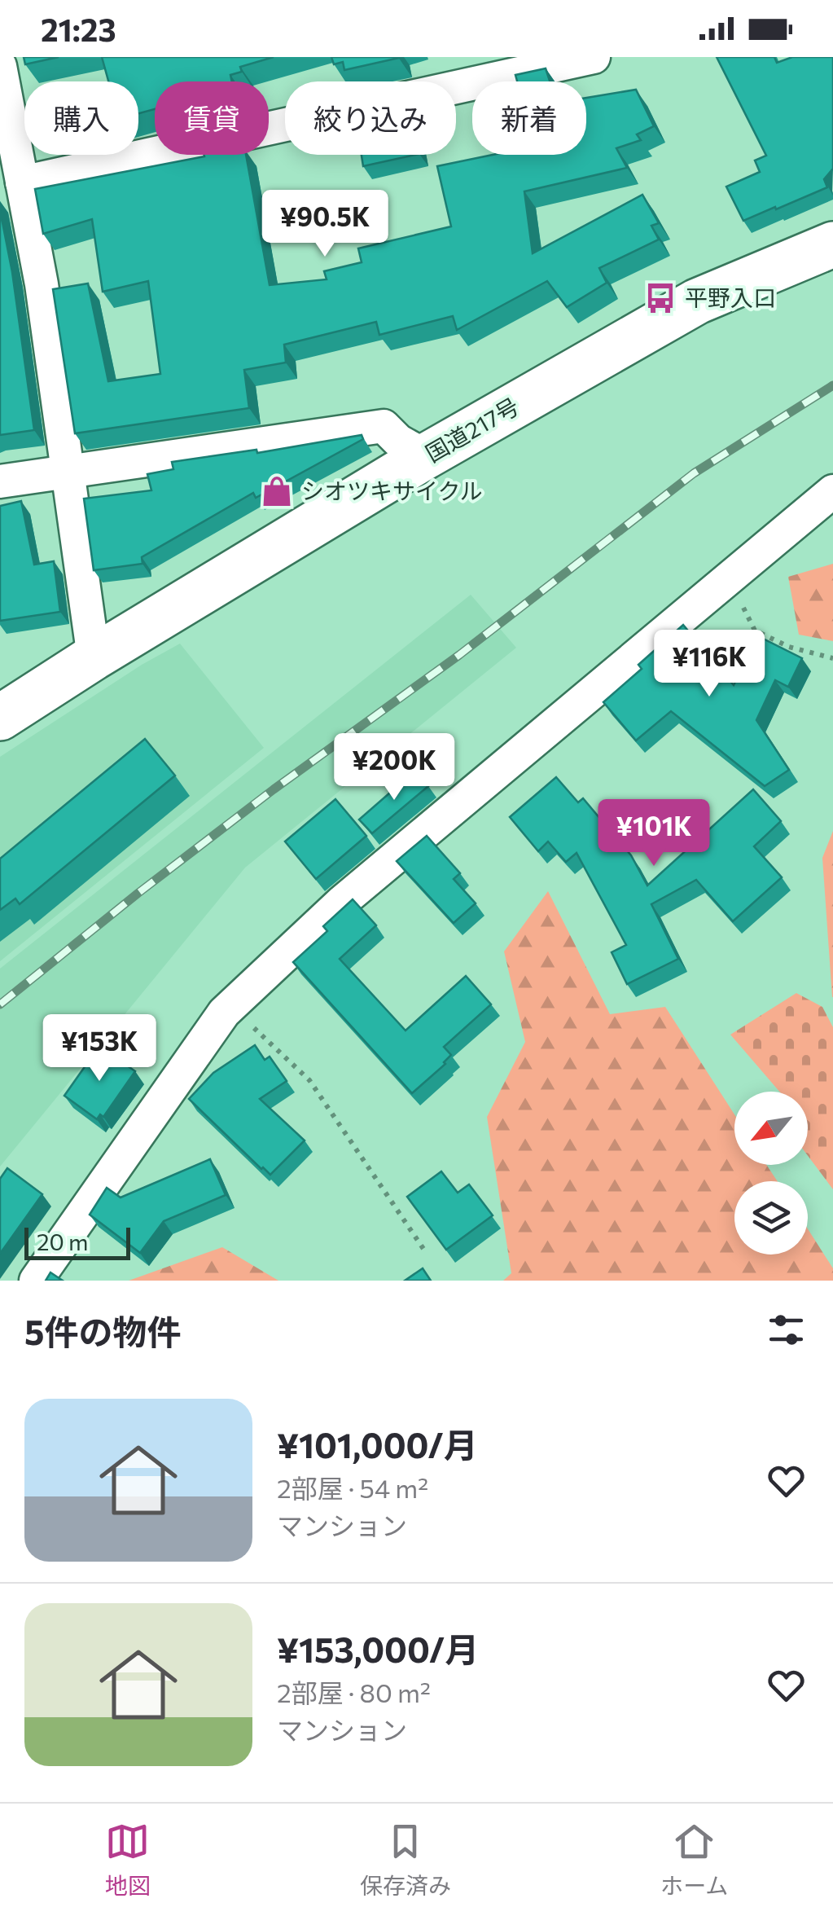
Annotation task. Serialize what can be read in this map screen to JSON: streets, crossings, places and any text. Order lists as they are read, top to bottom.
{
  "streets": {
    "highway": ["国道217号"]
  },
  "places": {
    "bus stop": ["平野入口"],
    "shop": ["シオツキサイクル"]
  },
  "scale_bar": "20 m",
  "north": "bottom left",
  "page": {
    "status": "21:23",
    "chip": [
      "購入",
      "賃貸",
      "絞り込み",
      "新着"
    ],
    "price": [
      "¥90.5K",
      "¥116K",
      "¥200K",
      "¥101K",
      "¥153K"
    ],
    "scale": "20 m",
    "heading": "5件の物件",
    "list": [
      {
        "name": "¥101,000/月",
        "note": "2部屋 · 54 m² · マンション"
      },
      {
        "name": "¥153,000/月",
        "note": "2部屋 · 80 m² · マンション"
      }
    ],
    "tabs": ["地図", "保存済み", "ホーム"]
  }
}
